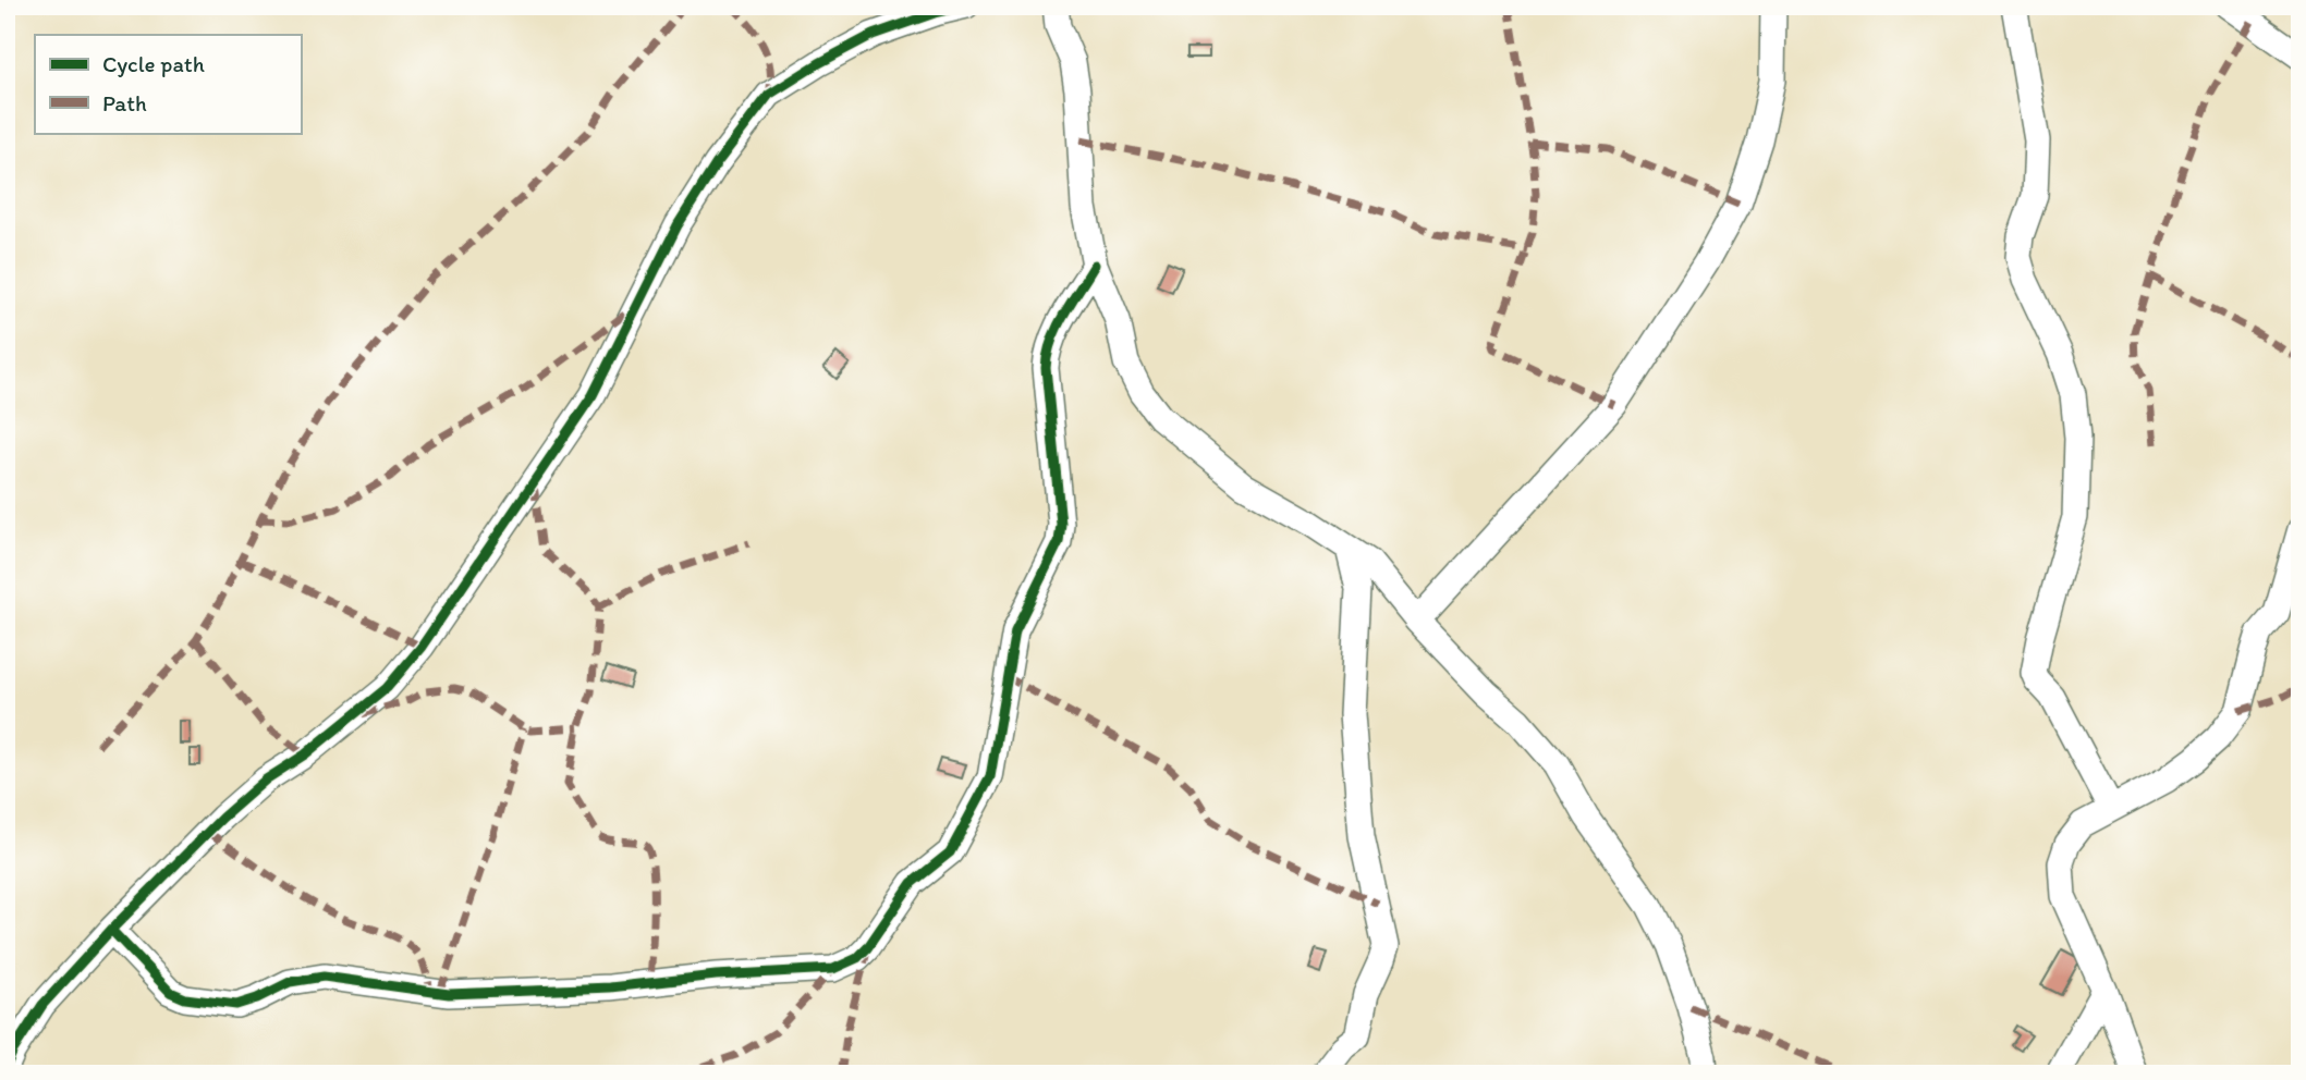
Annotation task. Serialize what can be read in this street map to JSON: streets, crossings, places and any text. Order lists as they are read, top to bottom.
{
  "legend": ["Cycle path", "Path"]
}
